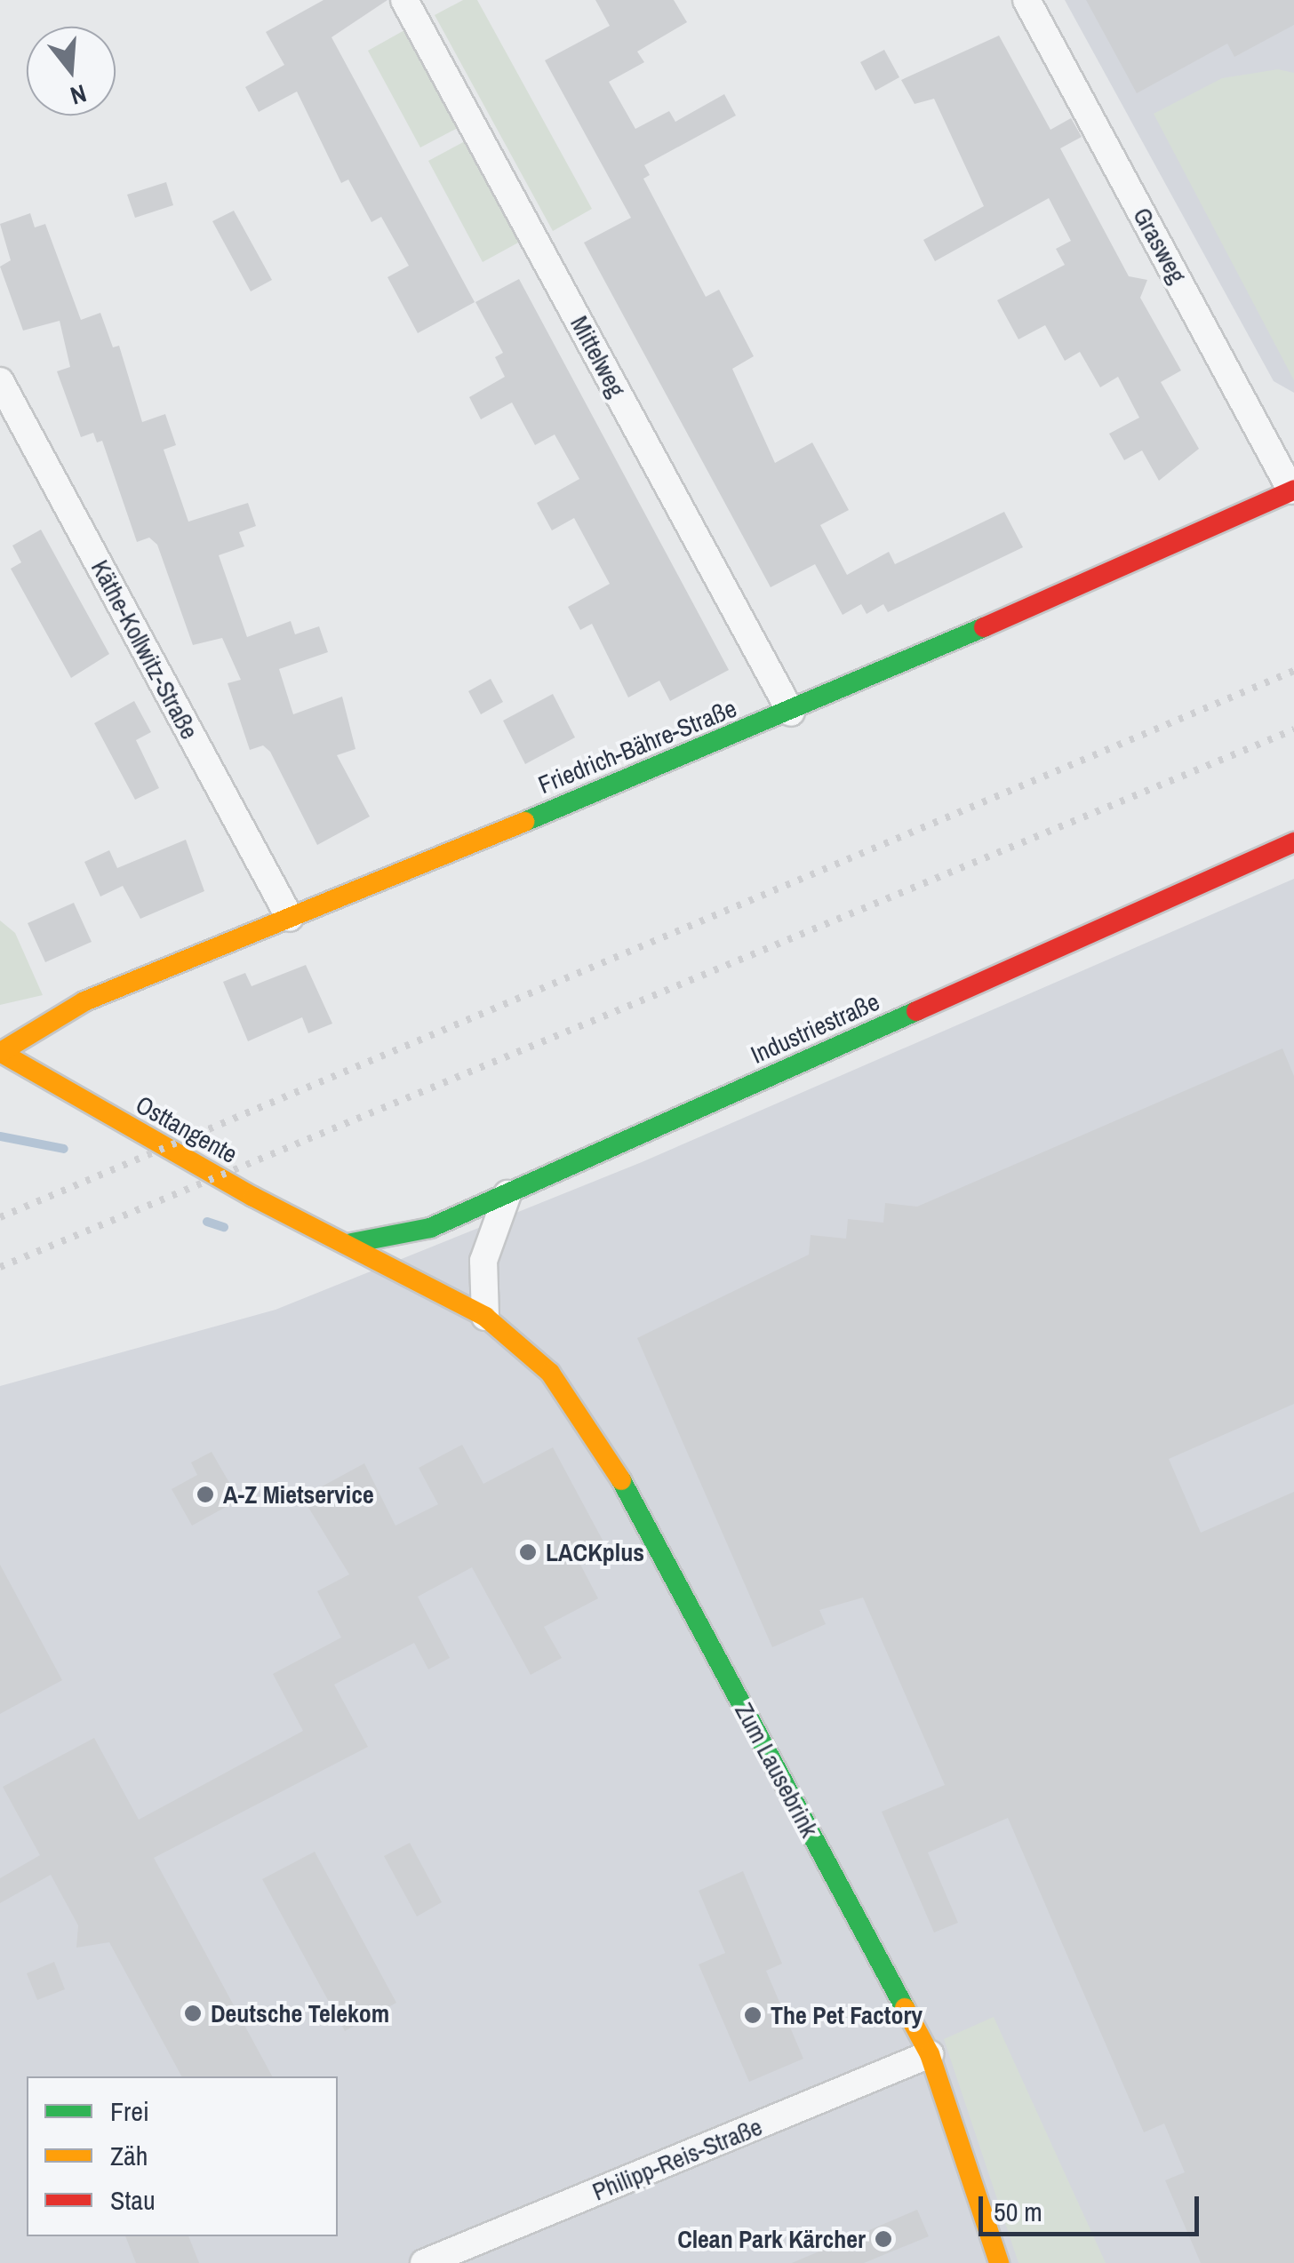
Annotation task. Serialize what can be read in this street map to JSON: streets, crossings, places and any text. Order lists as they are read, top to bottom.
{
  "streets": {
    "street": [
      "Grasweg",
      "Mittelweg",
      "Käthe-Kollwitz-Straße",
      "Friedrich-Bähre-Straße",
      "Industriestraße",
      "Osttangente",
      "Zum Lausebrink",
      "Philipp-Reis-Straße"
    ]
  },
  "crossings": [
    ["Grasweg", "Friedrich-Bähre-Straße"],
    ["Mittelweg", "Friedrich-Bähre-Straße"],
    ["Käthe-Kollwitz-Straße", "Friedrich-Bähre-Straße"],
    ["Friedrich-Bähre-Straße", "Osttangente"],
    ["Industriestraße", "Osttangente"],
    ["Industriestraße", "Zum Lausebrink"],
    ["Osttangente", "Zum Lausebrink"],
    ["Zum Lausebrink", "Philipp-Reis-Straße"]
  ],
  "places": [
    "A-Z Mietservice",
    "LACKplus",
    "Deutsche Telekom",
    "The Pet Factory",
    "Clean Park Kärcher"
  ],
  "legend": ["Frei", "Zäh", "Stau"],
  "scale_bar": "50 m",
  "north": "bottom"
}
